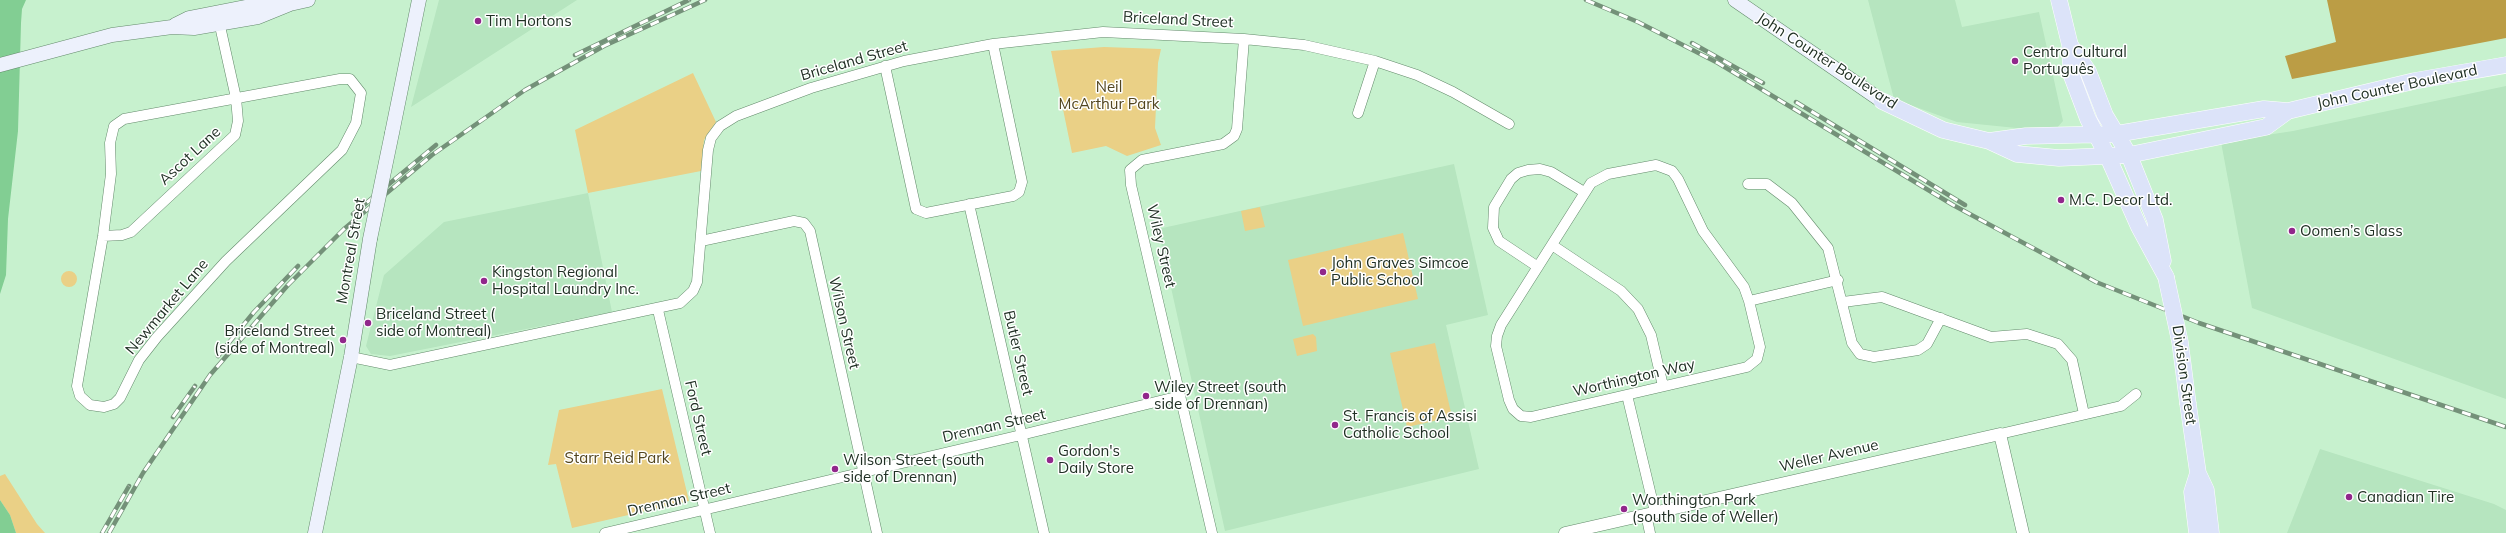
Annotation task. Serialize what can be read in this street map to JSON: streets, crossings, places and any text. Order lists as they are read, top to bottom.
{
  "streets": {
    "main road": ["John Counter Boulevard", "Montreal Street", "Division Street"],
    "street": [
      "Briceland Street",
      "Ascot Lane",
      "Wiley Street",
      "Newmarket Lane",
      "Wilson Street",
      "Butler Street",
      "Worthington Way",
      "Ford Street",
      "Drennan Street",
      "Weller Avenue"
    ]
  },
  "crossings": [
    ["Briceland Street", "Wiley Street"],
    ["Briceland Street", "Montreal Street"],
    ["Briceland Street", "Wilson Street"],
    ["Briceland Street", "Ford Street"],
    ["Ascot Lane", "Newmarket Lane"],
    ["Wiley Street", "Drennan Street"],
    ["Wilson Street", "Drennan Street"],
    ["Butler Street", "Drennan Street"],
    ["Ford Street", "Drennan Street"]
  ],
  "parks": ["Neil McArthur Park", "Starr Reid Park"],
  "places": [
    "Tim Hortons",
    "Centro Cultural Português",
    "M.C. Decor Ltd.",
    "Oomen’s Glass",
    "John Graves Simcoe Public School",
    "Kingston Regional Hospital Laundry Inc.",
    "Briceland Street ( side of Montreal)",
    "Briceland Street (side of Montreal)",
    "Wiley Street (south side of Drennan)",
    "St. Francis of Assisi Catholic School",
    "Gordon's Daily Store",
    "Wilson Street (south side of Drennan)",
    "Canadian Tire",
    "Worthington Park (south side of Weller)"
  ]
}
